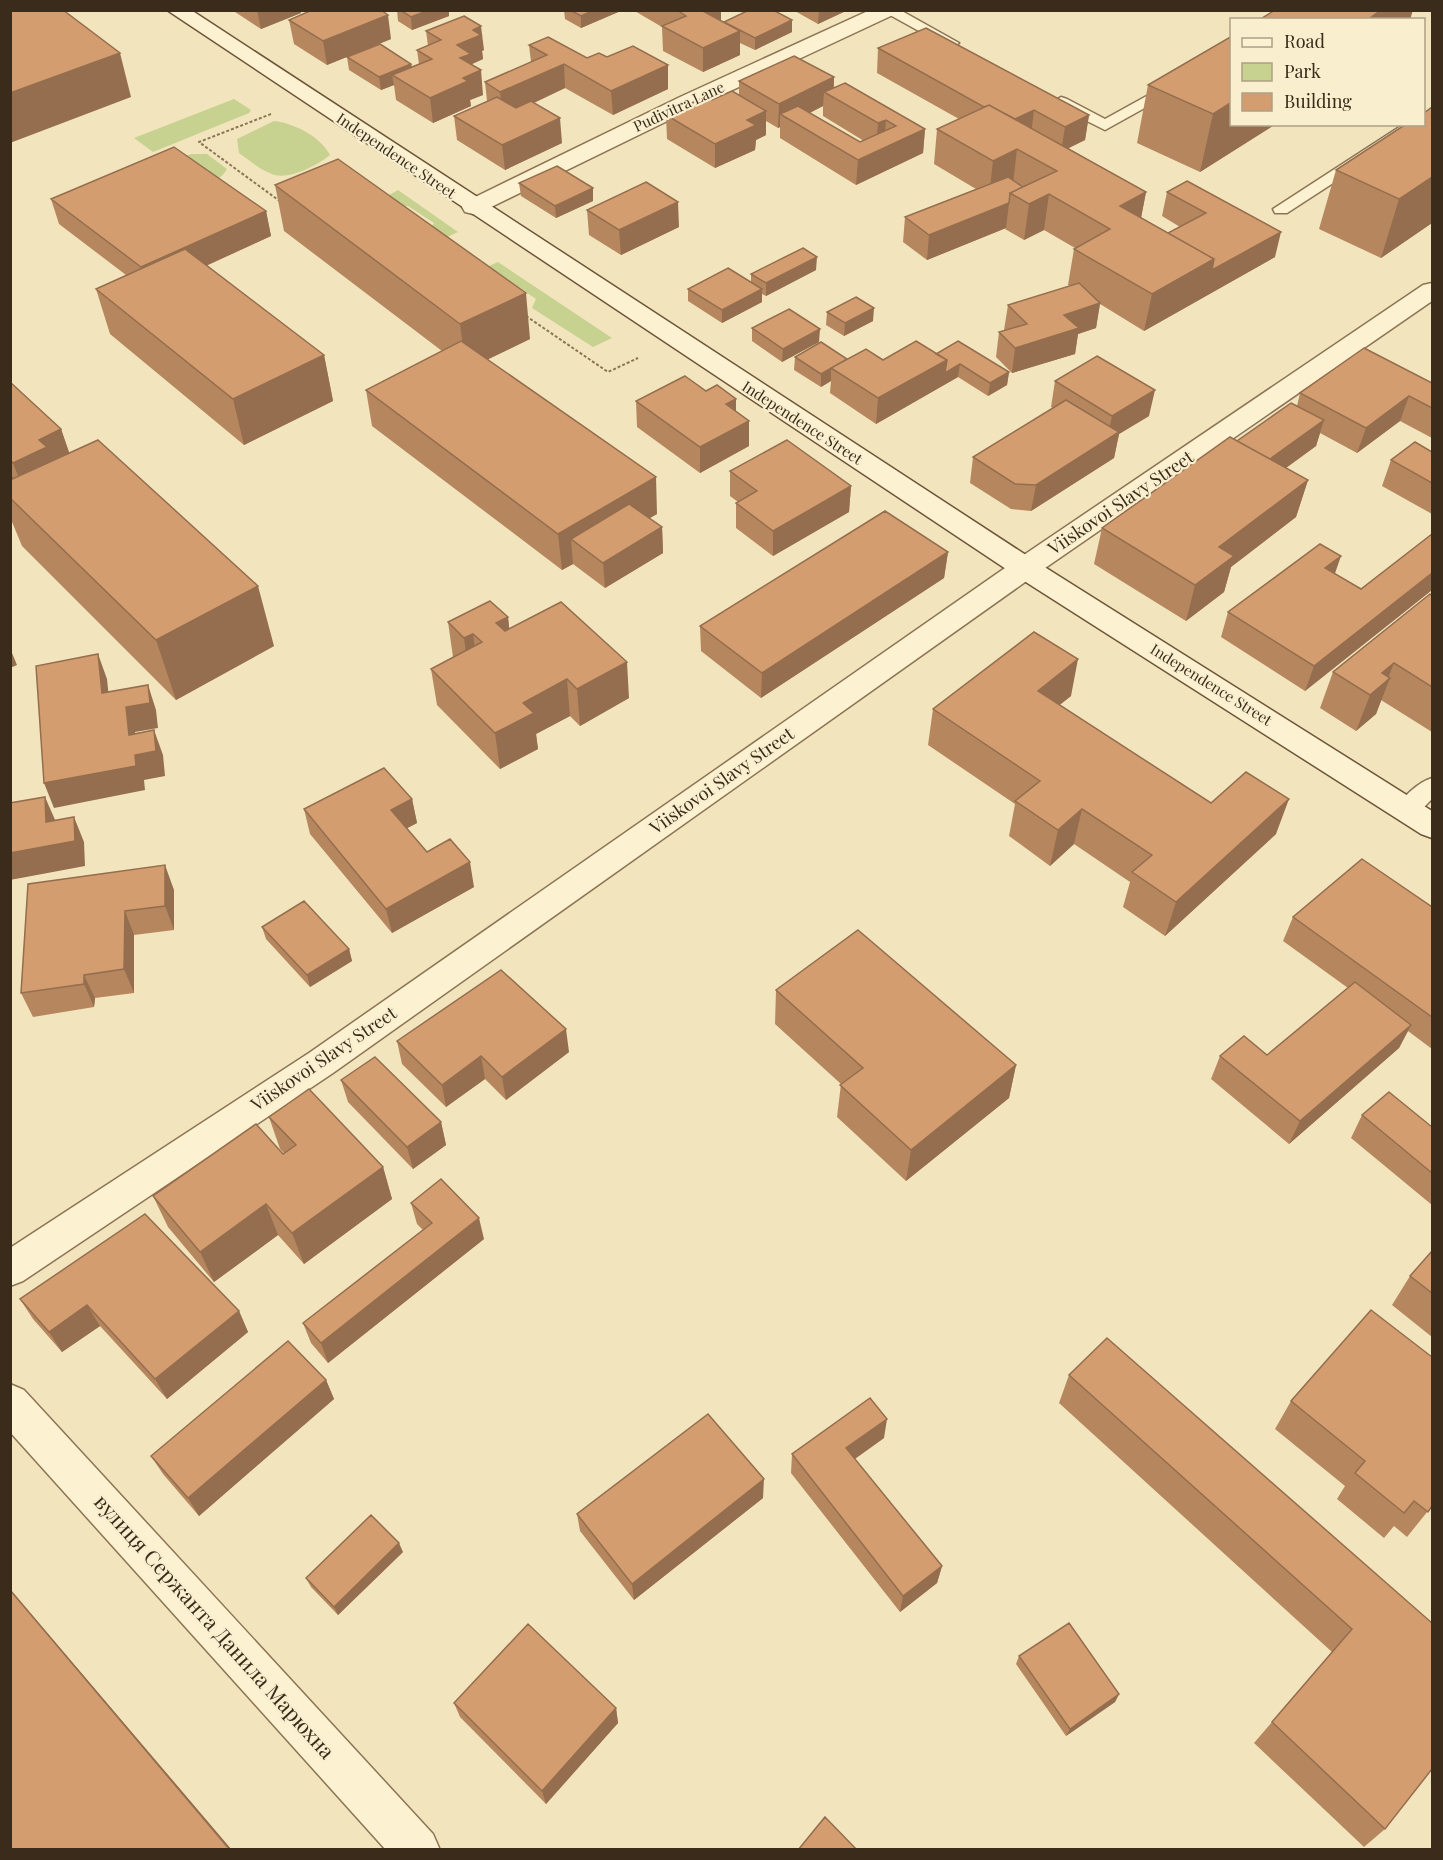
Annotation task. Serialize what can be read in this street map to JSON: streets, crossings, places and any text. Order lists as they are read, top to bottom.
{
  "streets": {
    "street": [
      "Pudivitra Lane",
      "Independence Street",
      "Viiskovoi Slavy Street",
      "вулиця Сержанта Данила Марюхна"
    ]
  },
  "crossings": [
    ["Pudivitra Lane", "Independence Street"],
    ["Independence Street", "Viiskovoi Slavy Street"]
  ],
  "legend": ["Road", "Park", "Building"]
}
